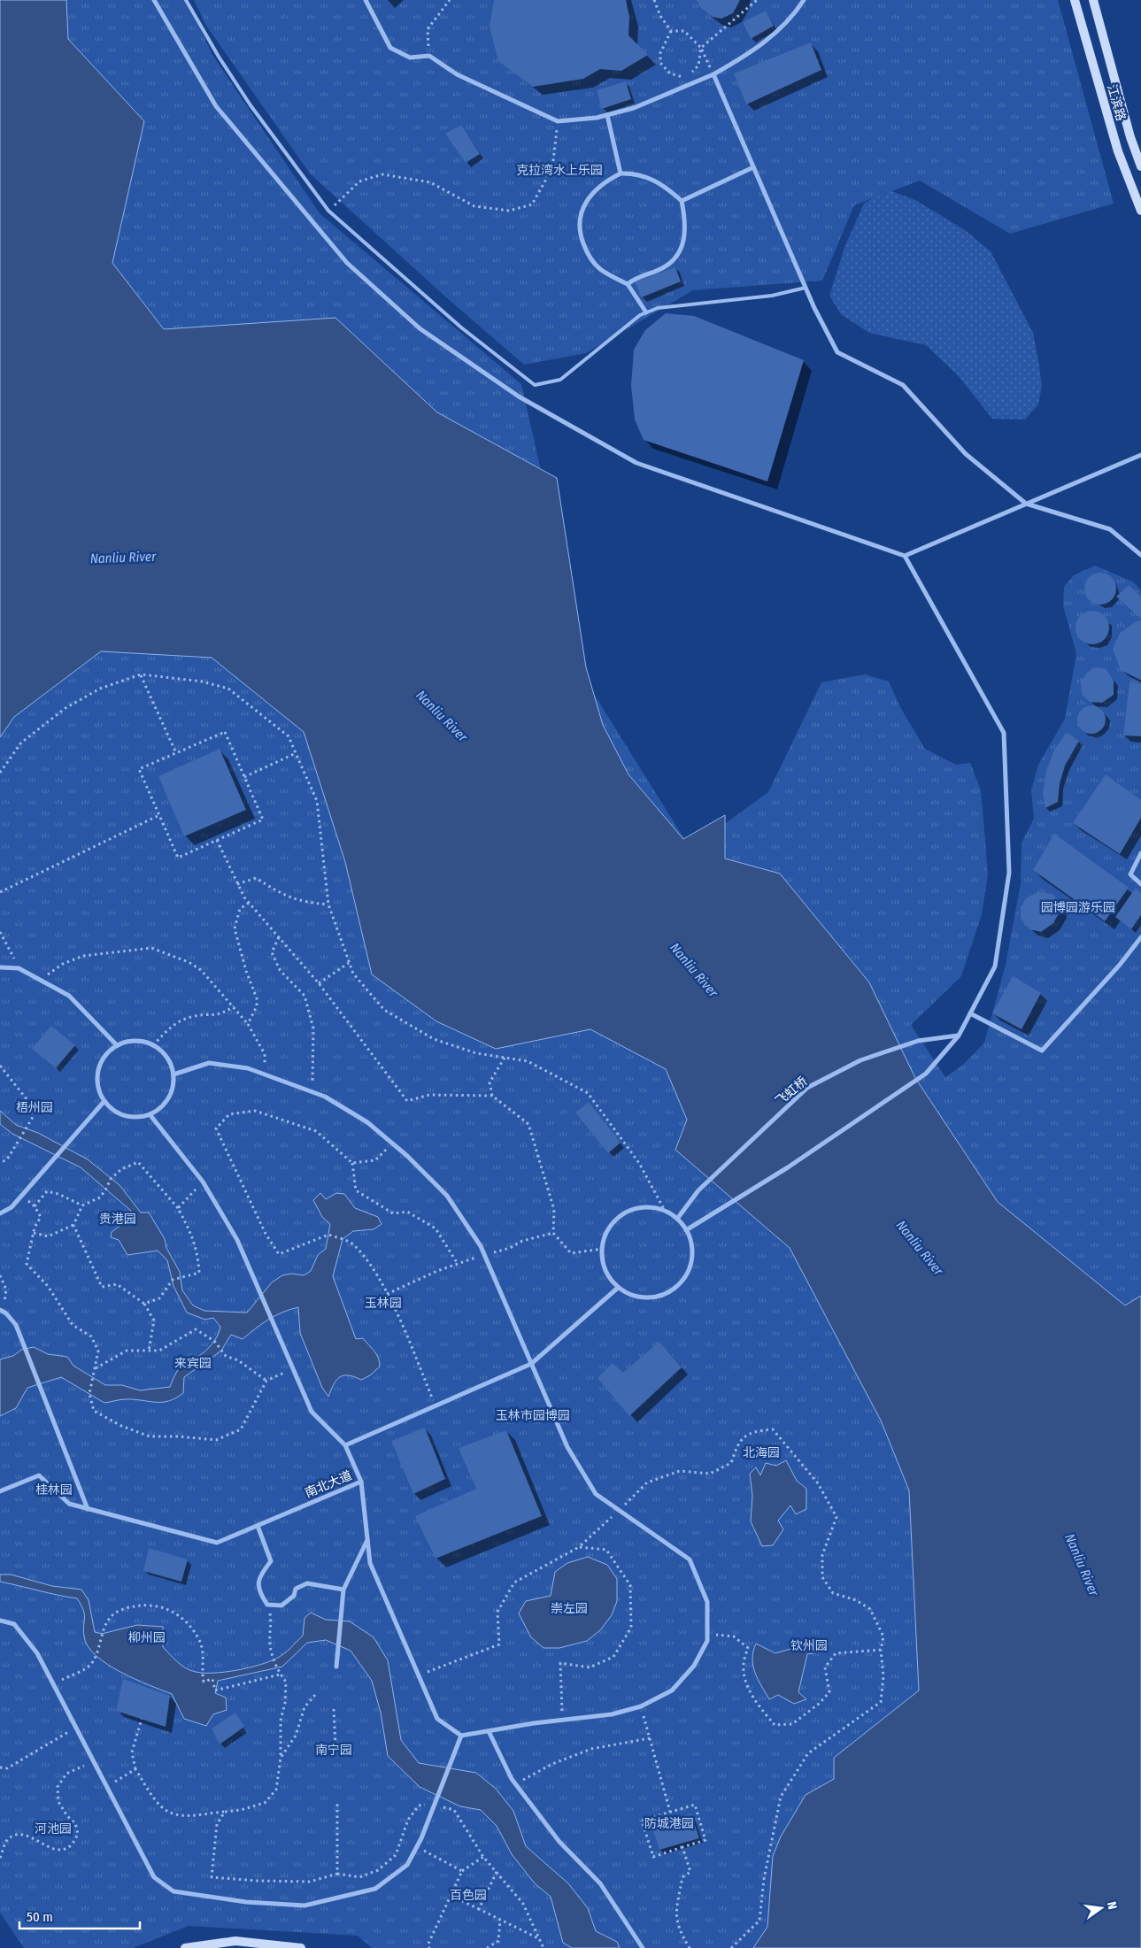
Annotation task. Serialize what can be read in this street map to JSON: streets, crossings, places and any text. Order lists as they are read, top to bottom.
{
  "streets": {
    "main road": ["江滨路"],
    "street": ["飞虹桥", "南北大道"]
  },
  "water": ["Nanliu River"],
  "parks": [
    "克拉湾水上乐园",
    "园博园游乐园",
    "梧州园",
    "贵港园",
    "玉林园",
    "来宾园",
    "玉林市园博园",
    "北海园",
    "桂林园",
    "崇左园",
    "柳州园",
    "钦州园",
    "南宁园",
    "防城港园",
    "河池园",
    "百色园"
  ],
  "scale_bar": "50 m",
  "north": "right"
}
